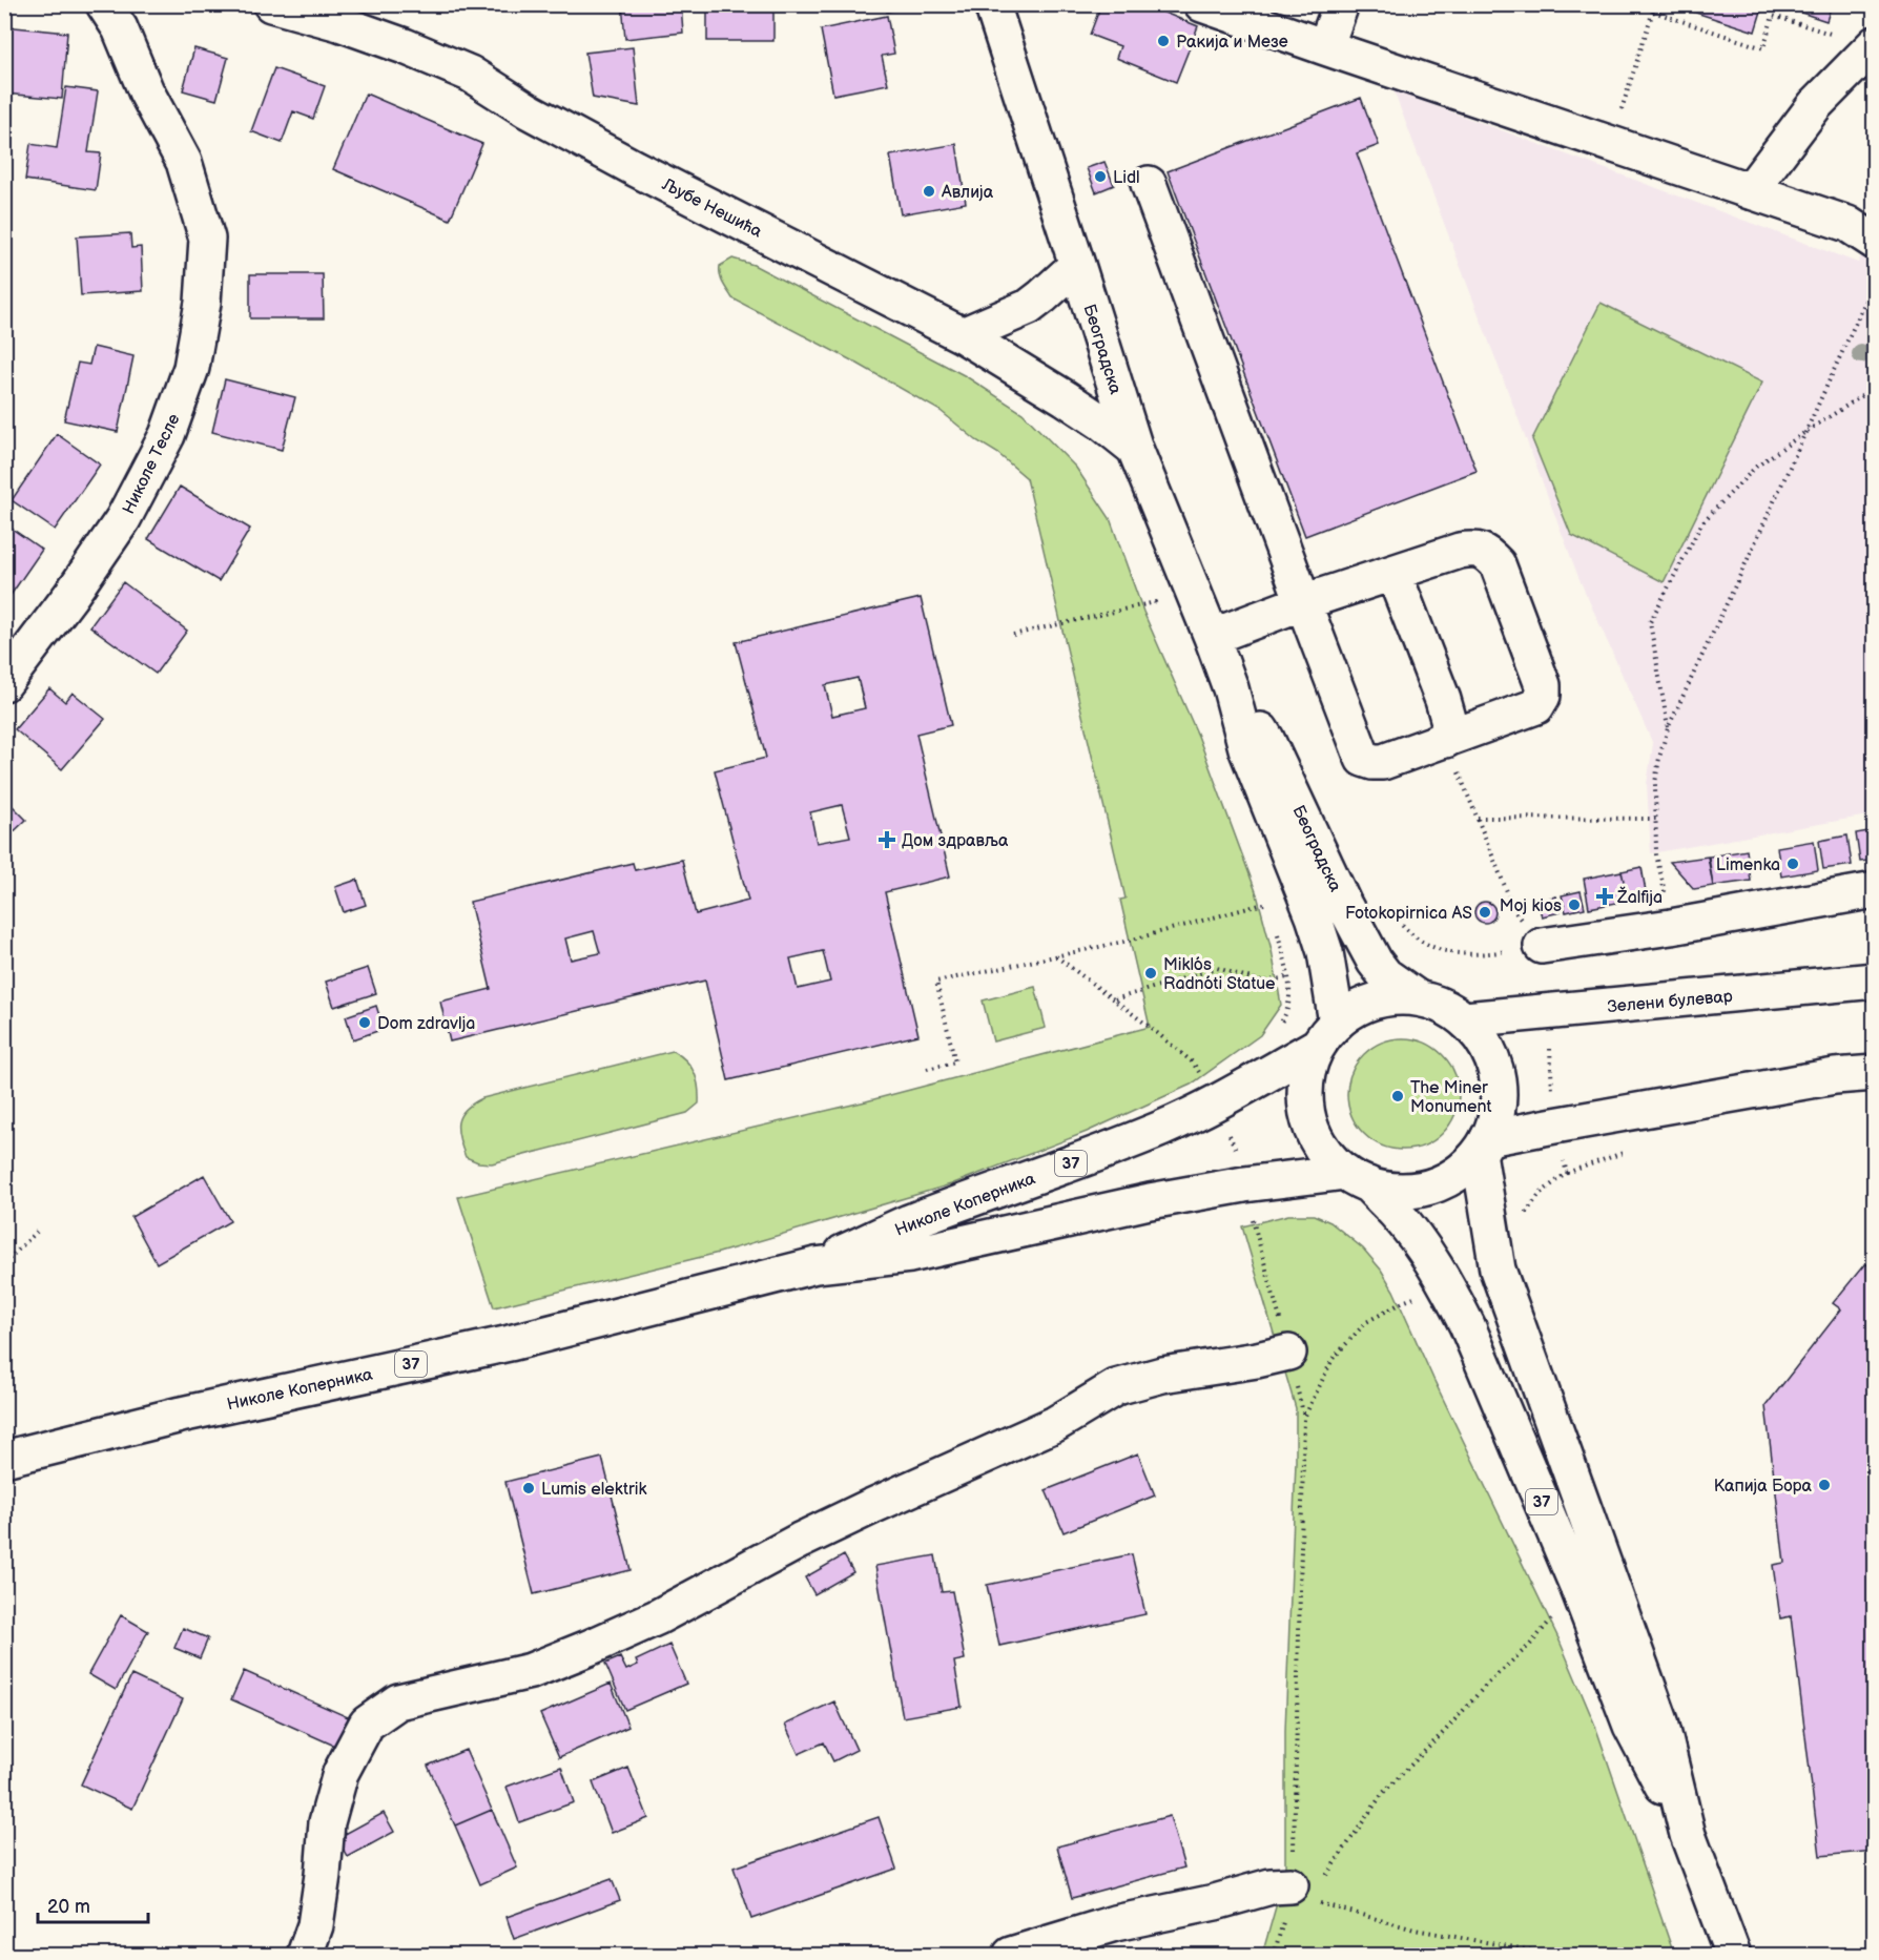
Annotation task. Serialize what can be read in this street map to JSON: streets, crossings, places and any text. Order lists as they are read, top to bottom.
{
  "streets": {
    "street": [
      "Љубе Нешића",
      "Београдска",
      "Николе Тесле",
      "Зелени булевар",
      "37",
      "Николе Коперника"
    ]
  },
  "crossings": [
    ["Љубе Нешића", "Београдска"],
    ["Београдска", "Зелени булевар"],
    ["Београдска", "37"],
    ["Београдска", "Николе Коперника"],
    ["Зелени булевар", "37"],
    ["Зелени булевар", "Николе Коперника"],
    ["37", "Николе Коперника"]
  ],
  "places": {
    "other": [
      "Ракија и Мезе",
      "Lidl",
      "Авлија",
      "Limenka",
      "Moj kios",
      "Fotokopirnica AS",
      "Miklós Radnóti Statue",
      "Dom zdravlja",
      "The Miner Monument",
      "Капија Бора",
      "Lumis elektrik"
    ],
    "health": ["Дом здравља", "Žalfija"]
  },
  "scale_bar": "20 m"
}
